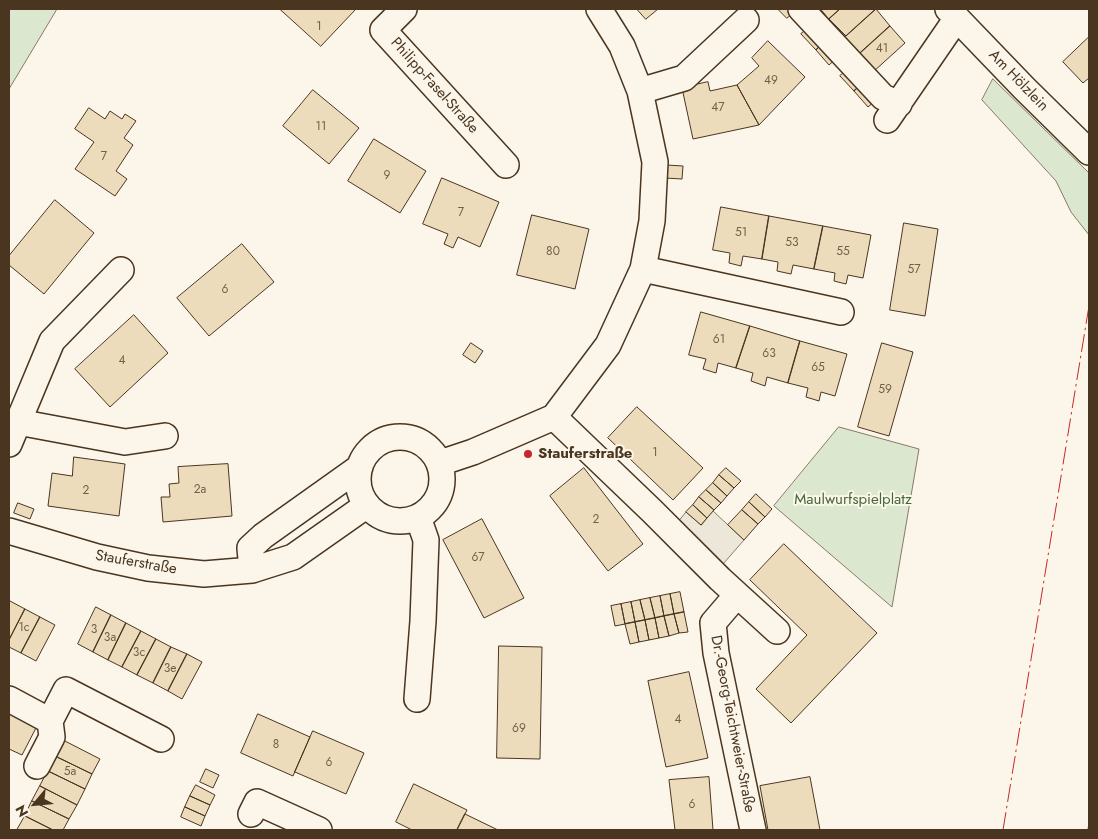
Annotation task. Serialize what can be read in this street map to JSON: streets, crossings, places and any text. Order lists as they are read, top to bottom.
{
  "streets": {
    "street": [
      "Am Hölzlein",
      "Philipp-Fasel-Straße",
      "Stauferstraße",
      "Dr.-Georg-Teichtweier-Straße"
    ]
  },
  "parks": ["Maulwurfspielplatz"],
  "places": ["Stauferstraße"],
  "house_numbers": [
    "1",
    "41",
    "49",
    "47",
    "11",
    "7",
    "9",
    "7",
    "51",
    "53",
    "80",
    "55",
    "57",
    "6",
    "61",
    "63",
    "4",
    "65",
    "59",
    "1",
    "2a",
    "2",
    "2",
    "67",
    "1c",
    "3",
    "3a",
    "3c",
    "3e",
    "4",
    "69",
    "8",
    "6",
    "5a",
    "6"
  ],
  "north": "bottom left"
}
